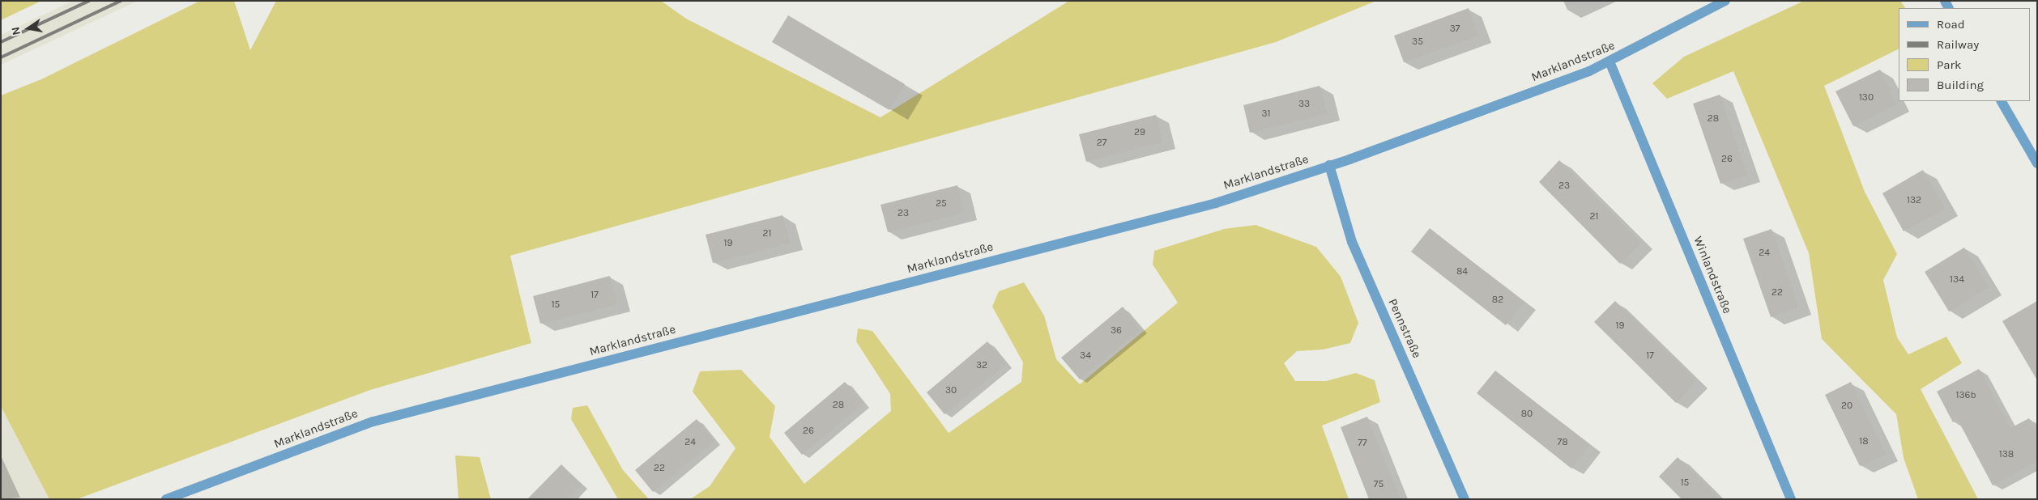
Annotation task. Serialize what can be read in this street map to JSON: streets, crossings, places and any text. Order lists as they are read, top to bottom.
{
  "streets": {
    "street": ["Marklandstraße", "Winlandstraße", "Pennstraße"]
  },
  "crossings": [
    ["Marklandstraße", "Winlandstraße"],
    ["Marklandstraße", "Pennstraße"]
  ],
  "house_numbers": [
    "37",
    "35",
    "130",
    "33",
    "31",
    "28",
    "29",
    "27",
    "26",
    "23",
    "132",
    "25",
    "23",
    "21",
    "21",
    "19",
    "24",
    "84",
    "134",
    "22",
    "17",
    "82",
    "15",
    "19",
    "36",
    "34",
    "17",
    "32",
    "30",
    "136b",
    "28",
    "20",
    "80",
    "26",
    "18",
    "24",
    "78",
    "77",
    "138",
    "22",
    "15",
    "75"
  ],
  "legend": [
    "Road",
    "Railway",
    "Park",
    "Building"
  ],
  "north": "left"
}
